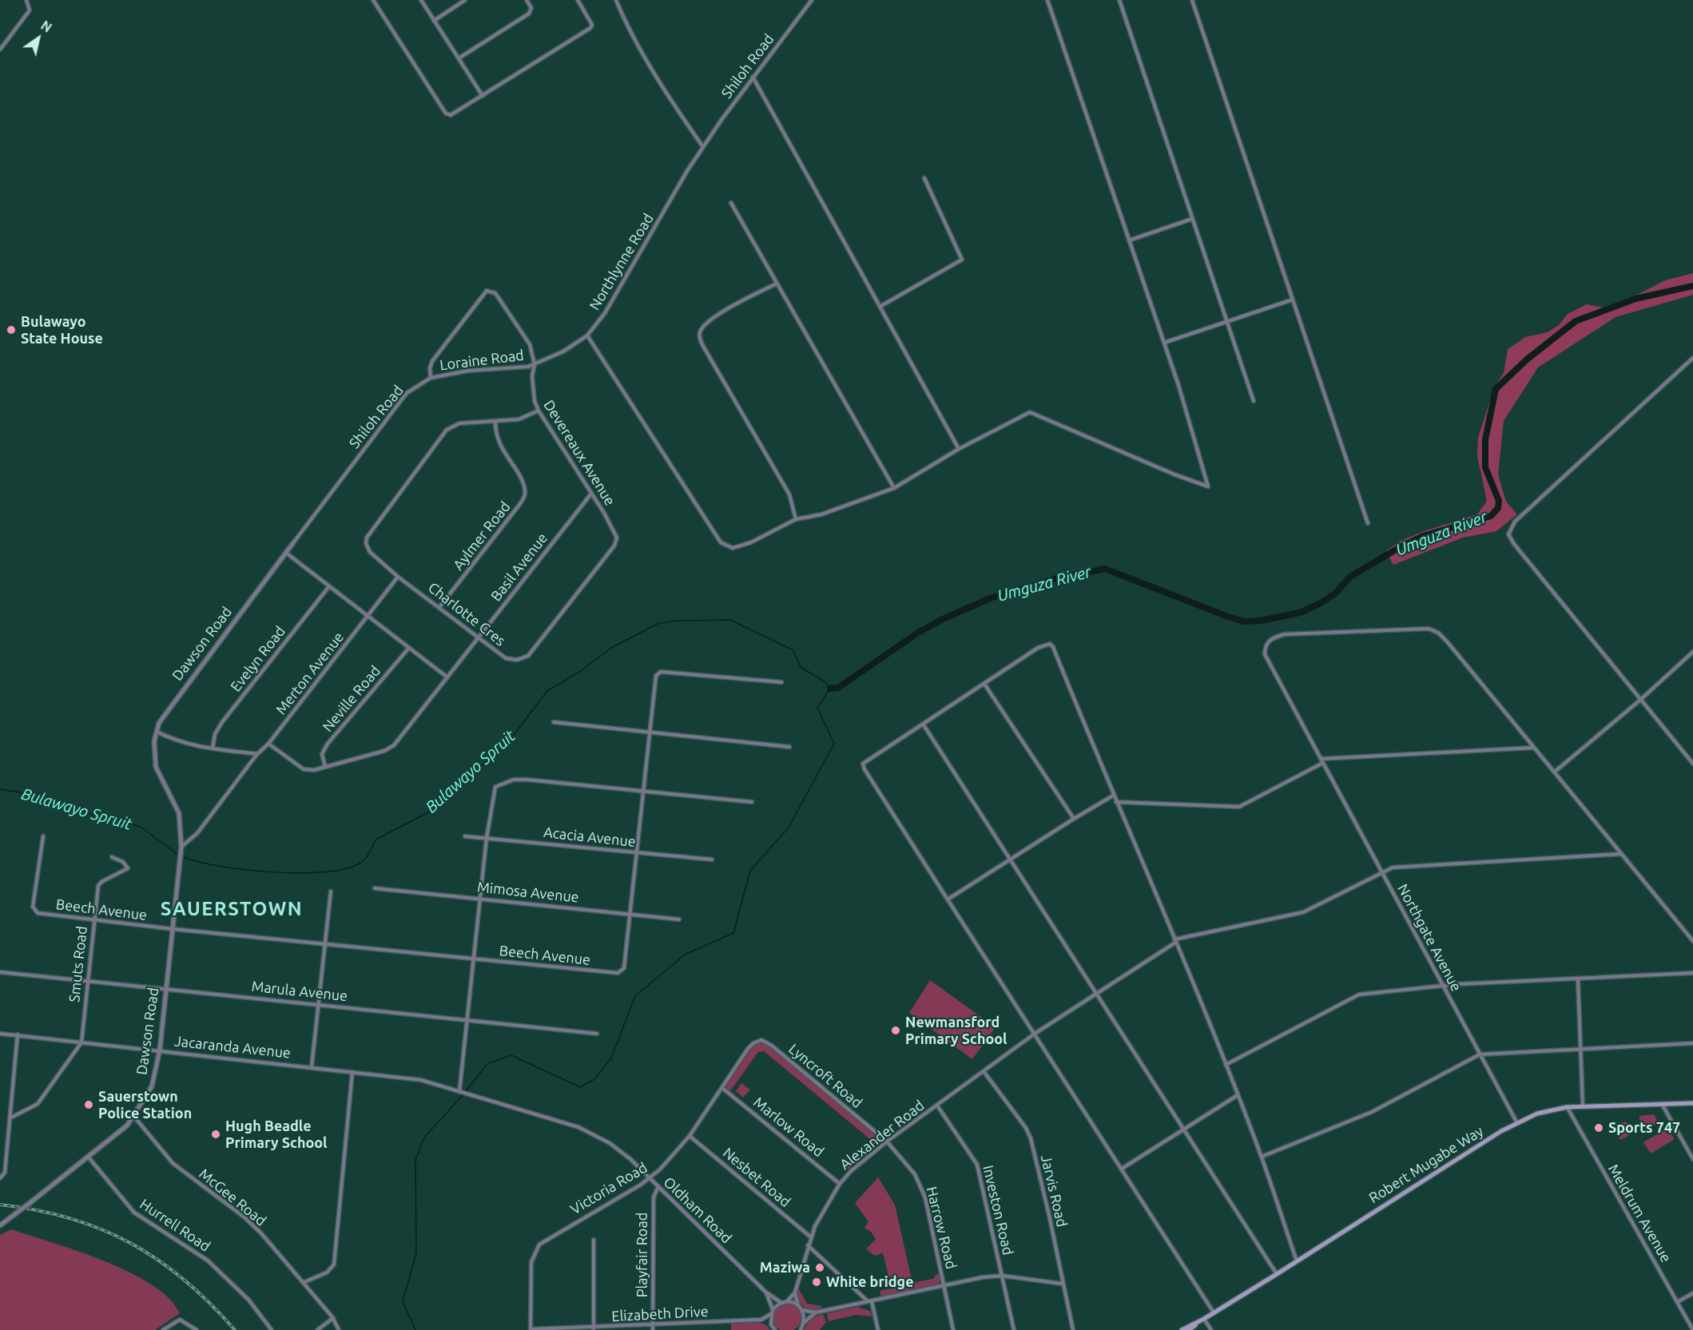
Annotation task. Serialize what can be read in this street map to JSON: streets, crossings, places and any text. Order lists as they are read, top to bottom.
{
  "streets": {
    "main road": ["Robert Mugabe Way"],
    "street": [
      "Shiloh Road",
      "Northlynne Road",
      "Loraine Road",
      "Devereaux Avenue",
      "Aylmer Road",
      "Basil Avenue",
      "Charlotte Cres",
      "Dawson Road",
      "Evelyn Road",
      "Merton Avenue",
      "Neville Road",
      "Acacia Avenue",
      "Mimosa Avenue",
      "Beech Avenue",
      "Northgate Avenue",
      "Smuts Road",
      "Marula Avenue",
      "Jacaranda Avenue",
      "Lyncroft Road",
      "Marlow Road",
      "Alexander Road",
      "Nesbet Road",
      "Victoria Road",
      "Jarvis Road",
      "McGee Road",
      "Oldham Road",
      "Investon Road",
      "Meldrum Avenue",
      "Hurrell Road",
      "Harrow Road",
      "Playfair Road",
      "Elizabeth Drive"
    ]
  },
  "crossings": [
    ["Shiloh Road", "Northlynne Road"],
    ["Shiloh Road", "Loraine Road"],
    ["Shiloh Road", "Devereaux Avenue"],
    ["Shiloh Road", "Dawson Road"],
    ["Northlynne Road", "Loraine Road"],
    ["Northlynne Road", "Devereaux Avenue"],
    ["Loraine Road", "Devereaux Avenue"],
    ["Devereaux Avenue", "Basil Avenue"],
    ["Devereaux Avenue", "Charlotte Cres"],
    ["Aylmer Road", "Charlotte Cres"],
    ["Basil Avenue", "Charlotte Cres"],
    ["Basil Avenue", "Merton Avenue"],
    ["Basil Avenue", "Neville Road"],
    ["Dawson Road", "Merton Avenue"],
    ["Dawson Road", "Beech Avenue"],
    ["Dawson Road", "Marula Avenue"],
    ["Dawson Road", "Jacaranda Avenue"],
    ["Dawson Road", "McGee Road"],
    ["Dawson Road", "Hurrell Road"],
    ["Acacia Avenue", "Beech Avenue"],
    ["Mimosa Avenue", "Beech Avenue"],
    ["Beech Avenue", "Smuts Road"],
    ["Northgate Avenue", "Robert Mugabe Way"],
    ["Smuts Road", "Marula Avenue"],
    ["Smuts Road", "Jacaranda Avenue"],
    ["Jacaranda Avenue", "Oldham Road"],
    ["Lyncroft Road", "Alexander Road"],
    ["Lyncroft Road", "Victoria Road"],
    ["Lyncroft Road", "Harrow Road"],
    ["Marlow Road", "Alexander Road"],
    ["Marlow Road", "Victoria Road"],
    ["Alexander Road", "Nesbet Road"],
    ["Alexander Road", "Jarvis Road"],
    ["Alexander Road", "Investon Road"],
    ["Alexander Road", "Harrow Road"],
    ["Robert Mugabe Way", "Meldrum Avenue"],
    ["Nesbet Road", "Victoria Road"],
    ["Victoria Road", "Oldham Road"],
    ["Victoria Road", "Elizabeth Drive"],
    ["Oldham Road", "Playfair Road"],
    ["Playfair Road", "Elizabeth Drive"]
  ],
  "districts": ["SAUERSTOWN"],
  "water": ["Umguza River", "Bulawayo Spruit"],
  "places": [
    "Bulawayo State House",
    "Newmansford Primary School",
    "Sauerstown Police Station",
    "Sports 747",
    "Hugh Beadle Primary School",
    "Maziwa",
    "White bridge"
  ],
  "north": "top right"
}
